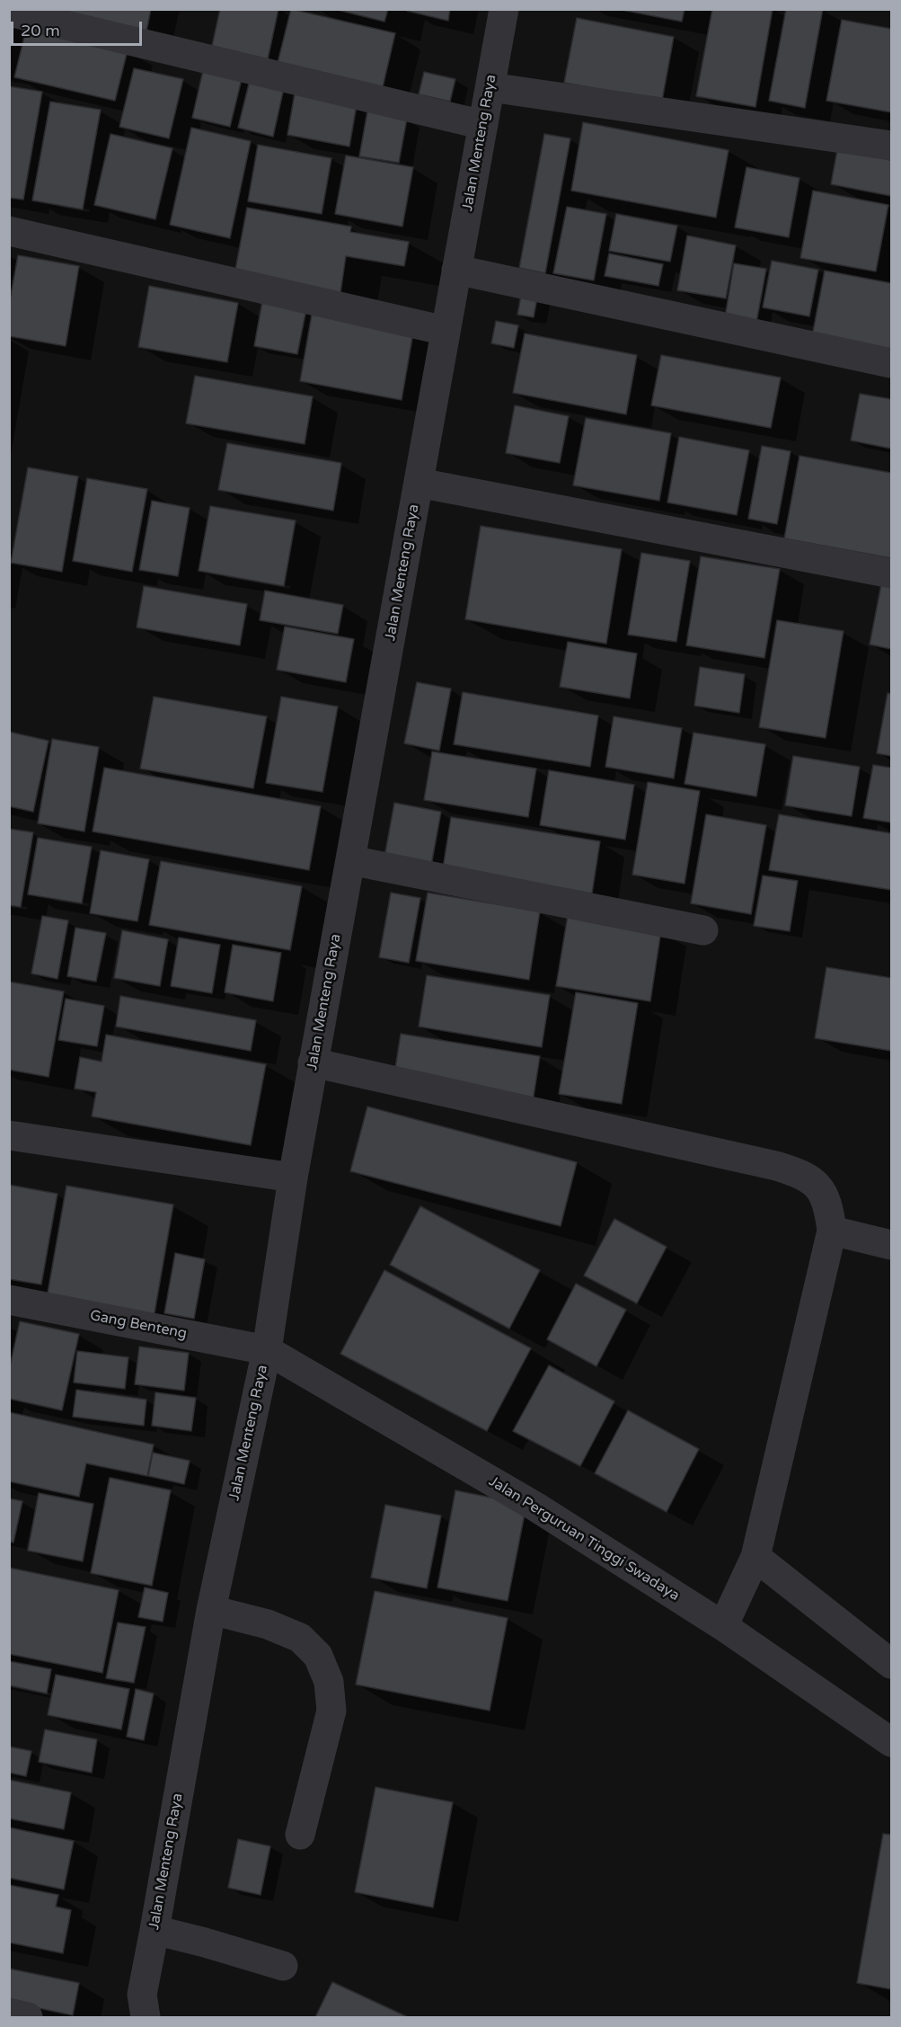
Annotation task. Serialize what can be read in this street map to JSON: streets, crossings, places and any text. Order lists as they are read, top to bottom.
{
  "streets": {
    "street": ["Jalan Menteng Raya", "Gang Benteng", "Jalan Perguruan Tinggi Swadaya"]
  },
  "crossings": [
    ["Jalan Menteng Raya", "Gang Benteng"],
    ["Jalan Menteng Raya", "Jalan Perguruan Tinggi Swadaya"],
    ["Gang Benteng", "Jalan Perguruan Tinggi Swadaya"]
  ],
  "scale_bar": "20 m"
}
